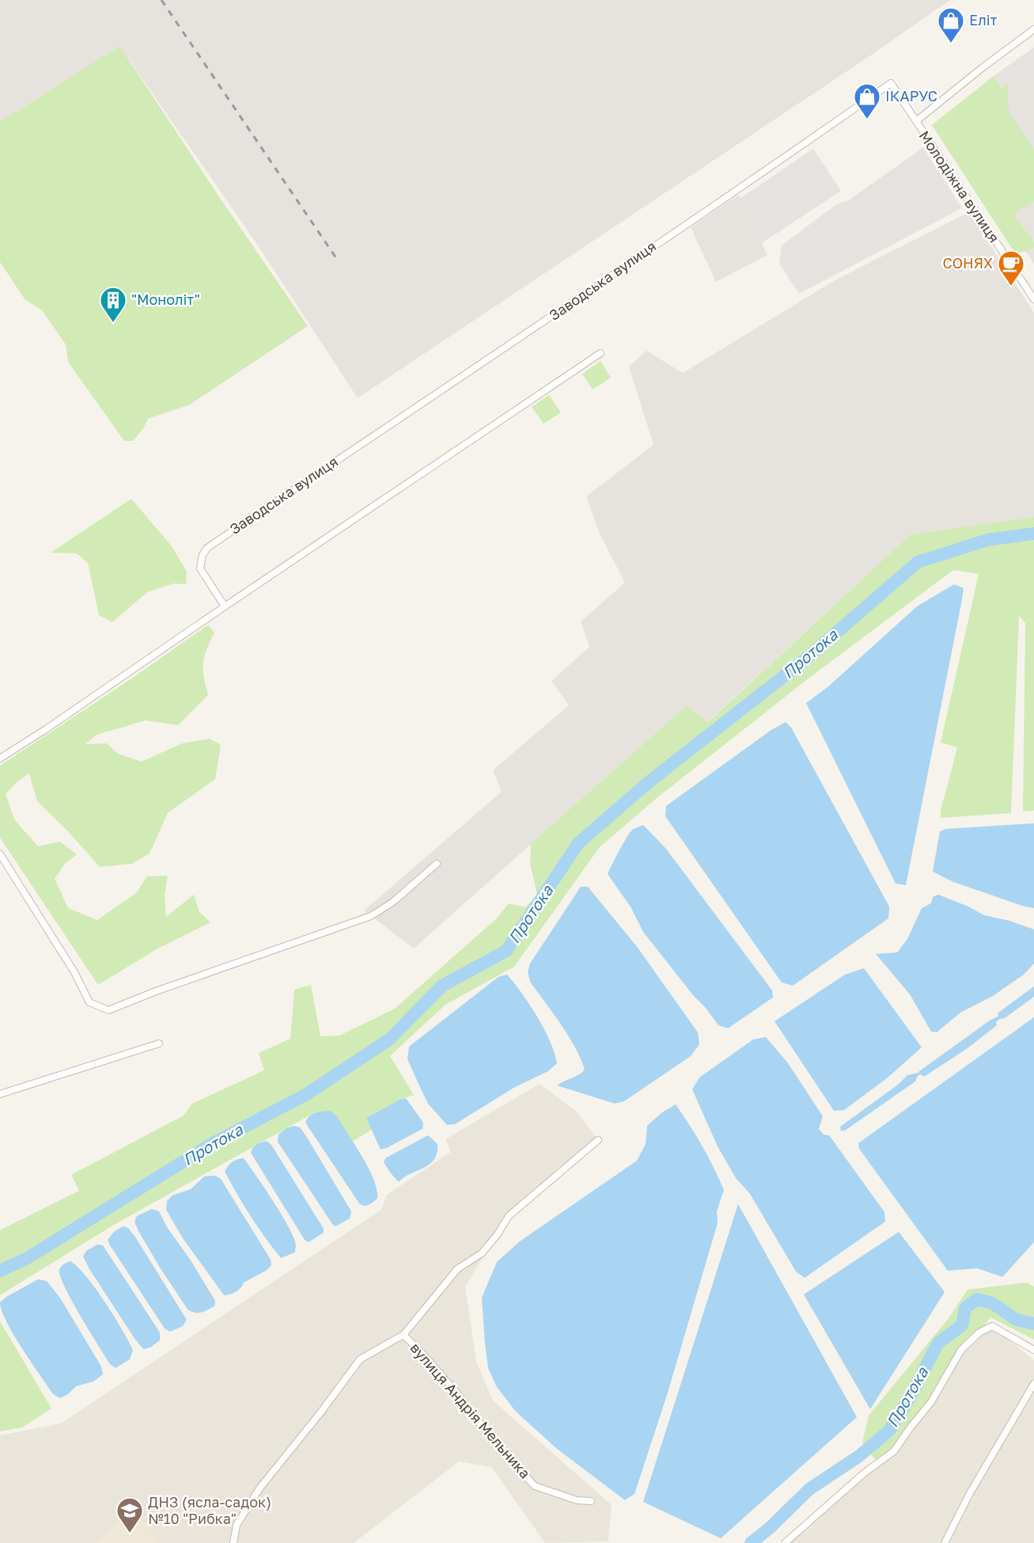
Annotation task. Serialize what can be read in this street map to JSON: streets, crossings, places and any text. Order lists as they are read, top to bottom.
{
  "streets": {
    "street": ["Молодіжна вулиця", "Заводська вулиця", "вулиця Андрія Мельника"]
  },
  "crossings": [
    ["Молодіжна вулиця", "Заводська вулиця"]
  ],
  "water": ["Протока"],
  "places": {
    "shop": ["Еліт", "ІКАРУС"],
    "cafe": ["СОНЯХ"],
    "building": ["\"Моноліт\""],
    "school or university": ["ДНЗ (ясла-садок) №10 \"Рибка\""]
  }
}
